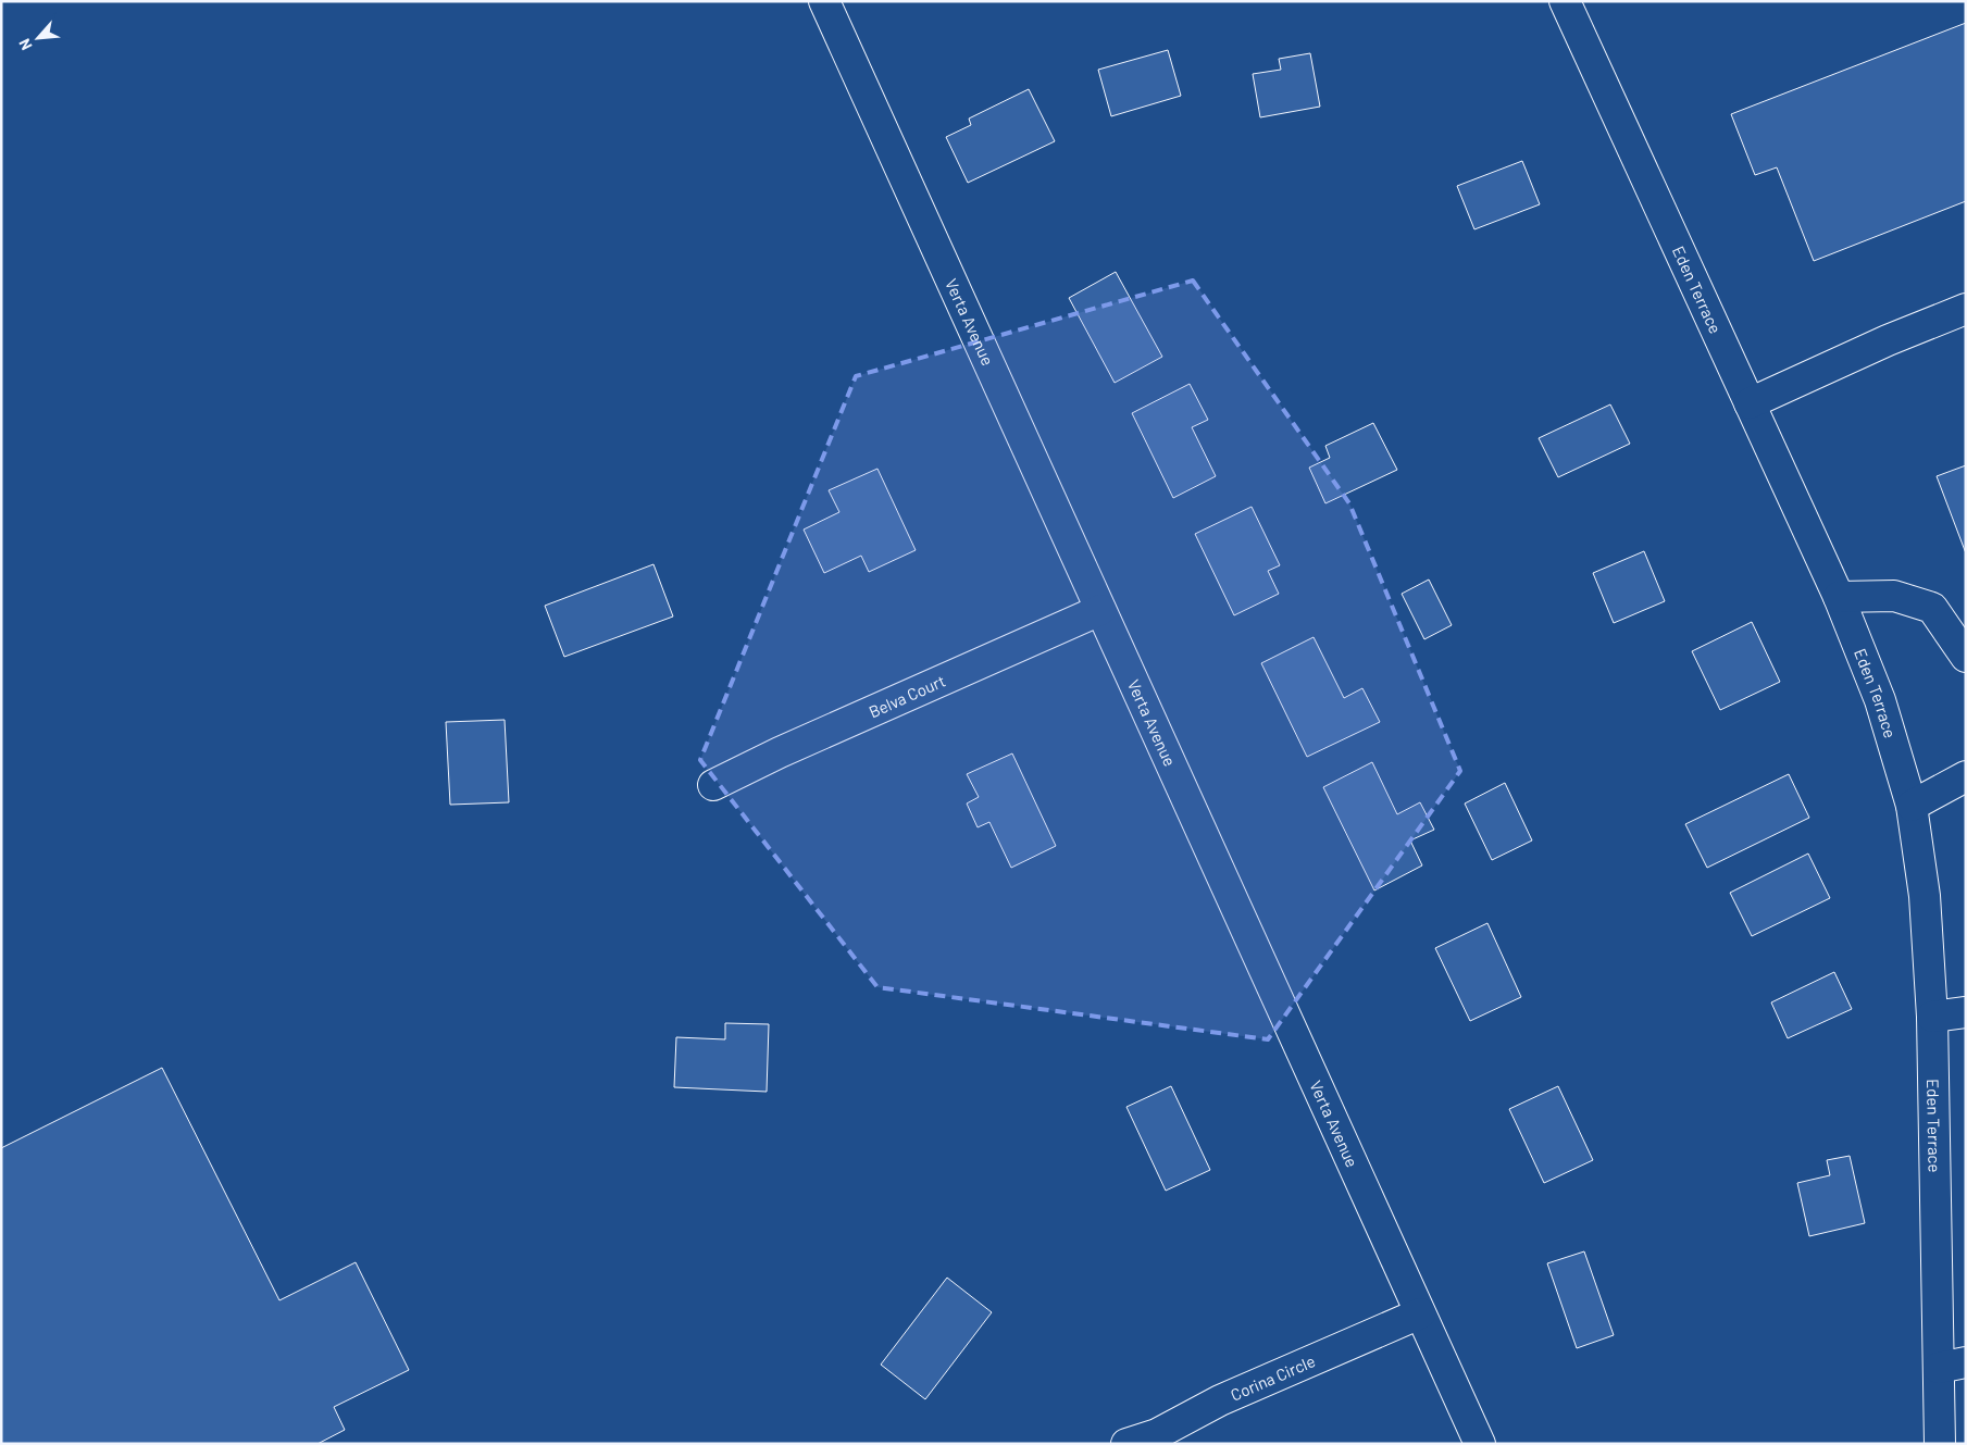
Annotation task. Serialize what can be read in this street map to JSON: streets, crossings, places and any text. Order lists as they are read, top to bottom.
{
  "streets": {
    "street": [
      "Eden Terrace",
      "Verta Avenue",
      "Belva Court",
      "Corina Circle"
    ]
  },
  "crossings": [
    ["Verta Avenue", "Belva Court"],
    ["Verta Avenue", "Corina Circle"]
  ],
  "north": "bottom left"
}
